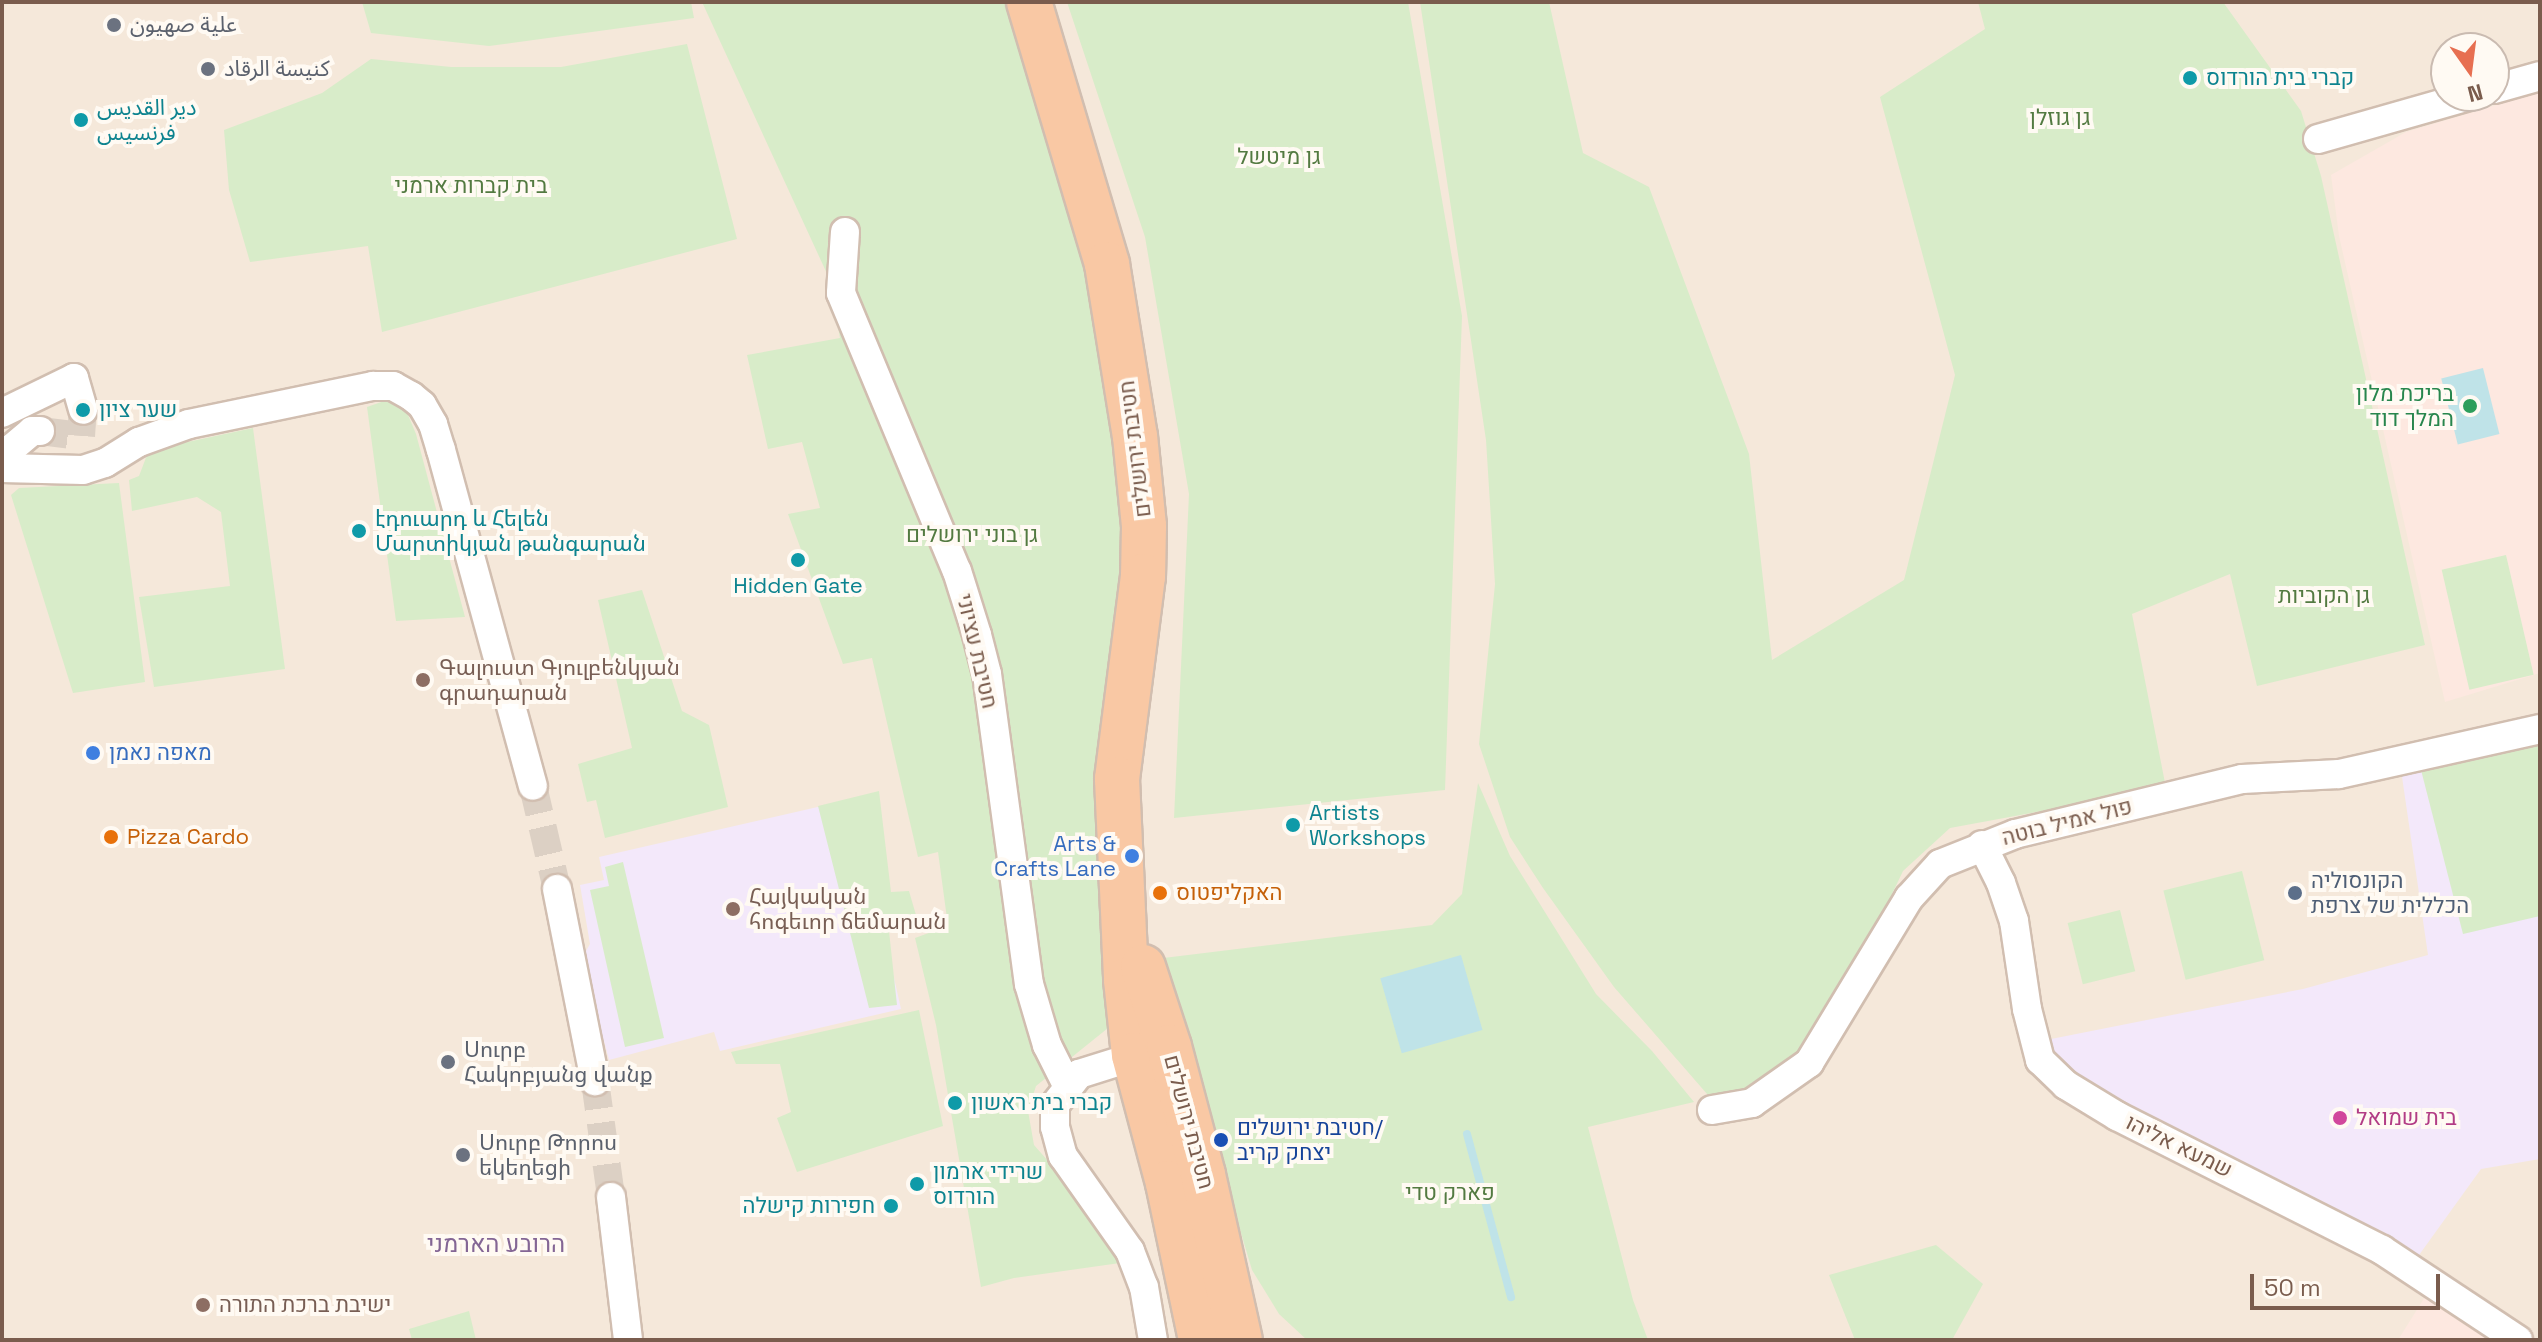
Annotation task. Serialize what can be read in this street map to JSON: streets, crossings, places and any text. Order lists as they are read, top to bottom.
{
  "streets": {
    "highway": ["חטיבת ירושלים"],
    "street": ["חטיבת עציוני", "פול אמיל בוטה", "שמעא אליהו"]
  },
  "crossings": [
    ["פול אמיל בוטה", "שמעא אליהו"]
  ],
  "districts": ["הרובע הארמני"],
  "parks": [
    "גן גוזלן",
    "גן מיטשל",
    "בית קברות ארמני",
    "גן בוני ירושלים",
    "גן הקוביות",
    "פארק טדי"
  ],
  "places": [
    "علية صهيون",
    "كنيسة الرقاد",
    "קברי בית הורדוס",
    "دير القديس فرنسيس",
    "בריכת מלון המלך דוד",
    "שער ציון",
    "էդուարդ և Հելեն Մարտիկյան թանգարան",
    "Hidden Gate",
    "Գալուստ Գյուլբենկյան գրադարան",
    "מאפה נאמן",
    "Artists Workshops",
    "Pizza Cardo",
    "Arts & Crafts Lane",
    "האקליפטוס",
    "הקונסוליה הכללית של צרפת",
    "Հայկական հոգեւոր ճեմարան",
    "Սուրբ Հակոբյանց վանք",
    "קברי בית ראשון",
    "בית שמואל",
    "חטיבת ירושלים/ יצחק קריב",
    "Սուրբ Թորոս եկեղեցի",
    "שרידי ארמון הורדוס",
    "חפירות קישלה",
    "ישיבת ברכת התורה"
  ],
  "scale_bar": "50 m",
  "north": "bottom"
}
